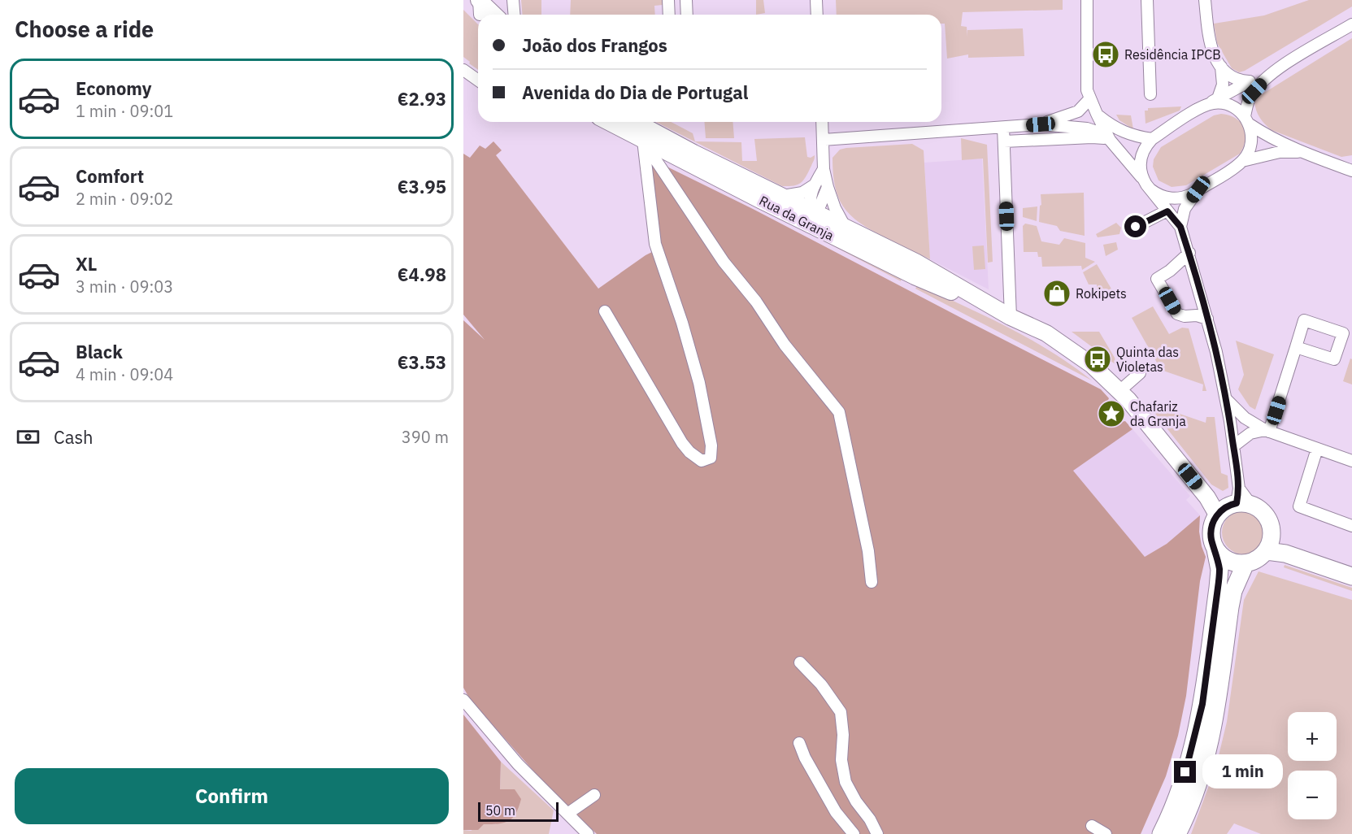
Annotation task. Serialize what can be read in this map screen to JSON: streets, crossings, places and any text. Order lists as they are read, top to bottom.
{
  "streets": {
    "main road": ["Rua da Granja"]
  },
  "places": {
    "bus stop": ["Residência IPCB", "Quinta das Violetas"],
    "shop": ["Rokipets"],
    "place": ["Chafariz da Granja"]
  },
  "scale_bar": "50 m",
  "page": {
    "heading": "Choose a ride",
    "banner": ["João dos Frangos", "Avenida do Dia de Portugal"],
    "list": [
      {
        "name": "Economy",
        "note": "1 min · 09:01",
        "value": "€2.93"
      },
      {
        "name": "Comfort",
        "note": "2 min · 09:02",
        "value": "€3.95"
      },
      {
        "name": "XL",
        "note": "3 min · 09:03",
        "value": "€4.98"
      },
      {
        "name": "Black",
        "note": "4 min · 09:04",
        "value": "€3.53"
      }
    ],
    "pay": ["Cash", "390 m"],
    "map_buttons": ["+", "−"],
    "bubble": "1 min",
    "buttons": "Confirm",
    "scale": "50 m"
  }
}
